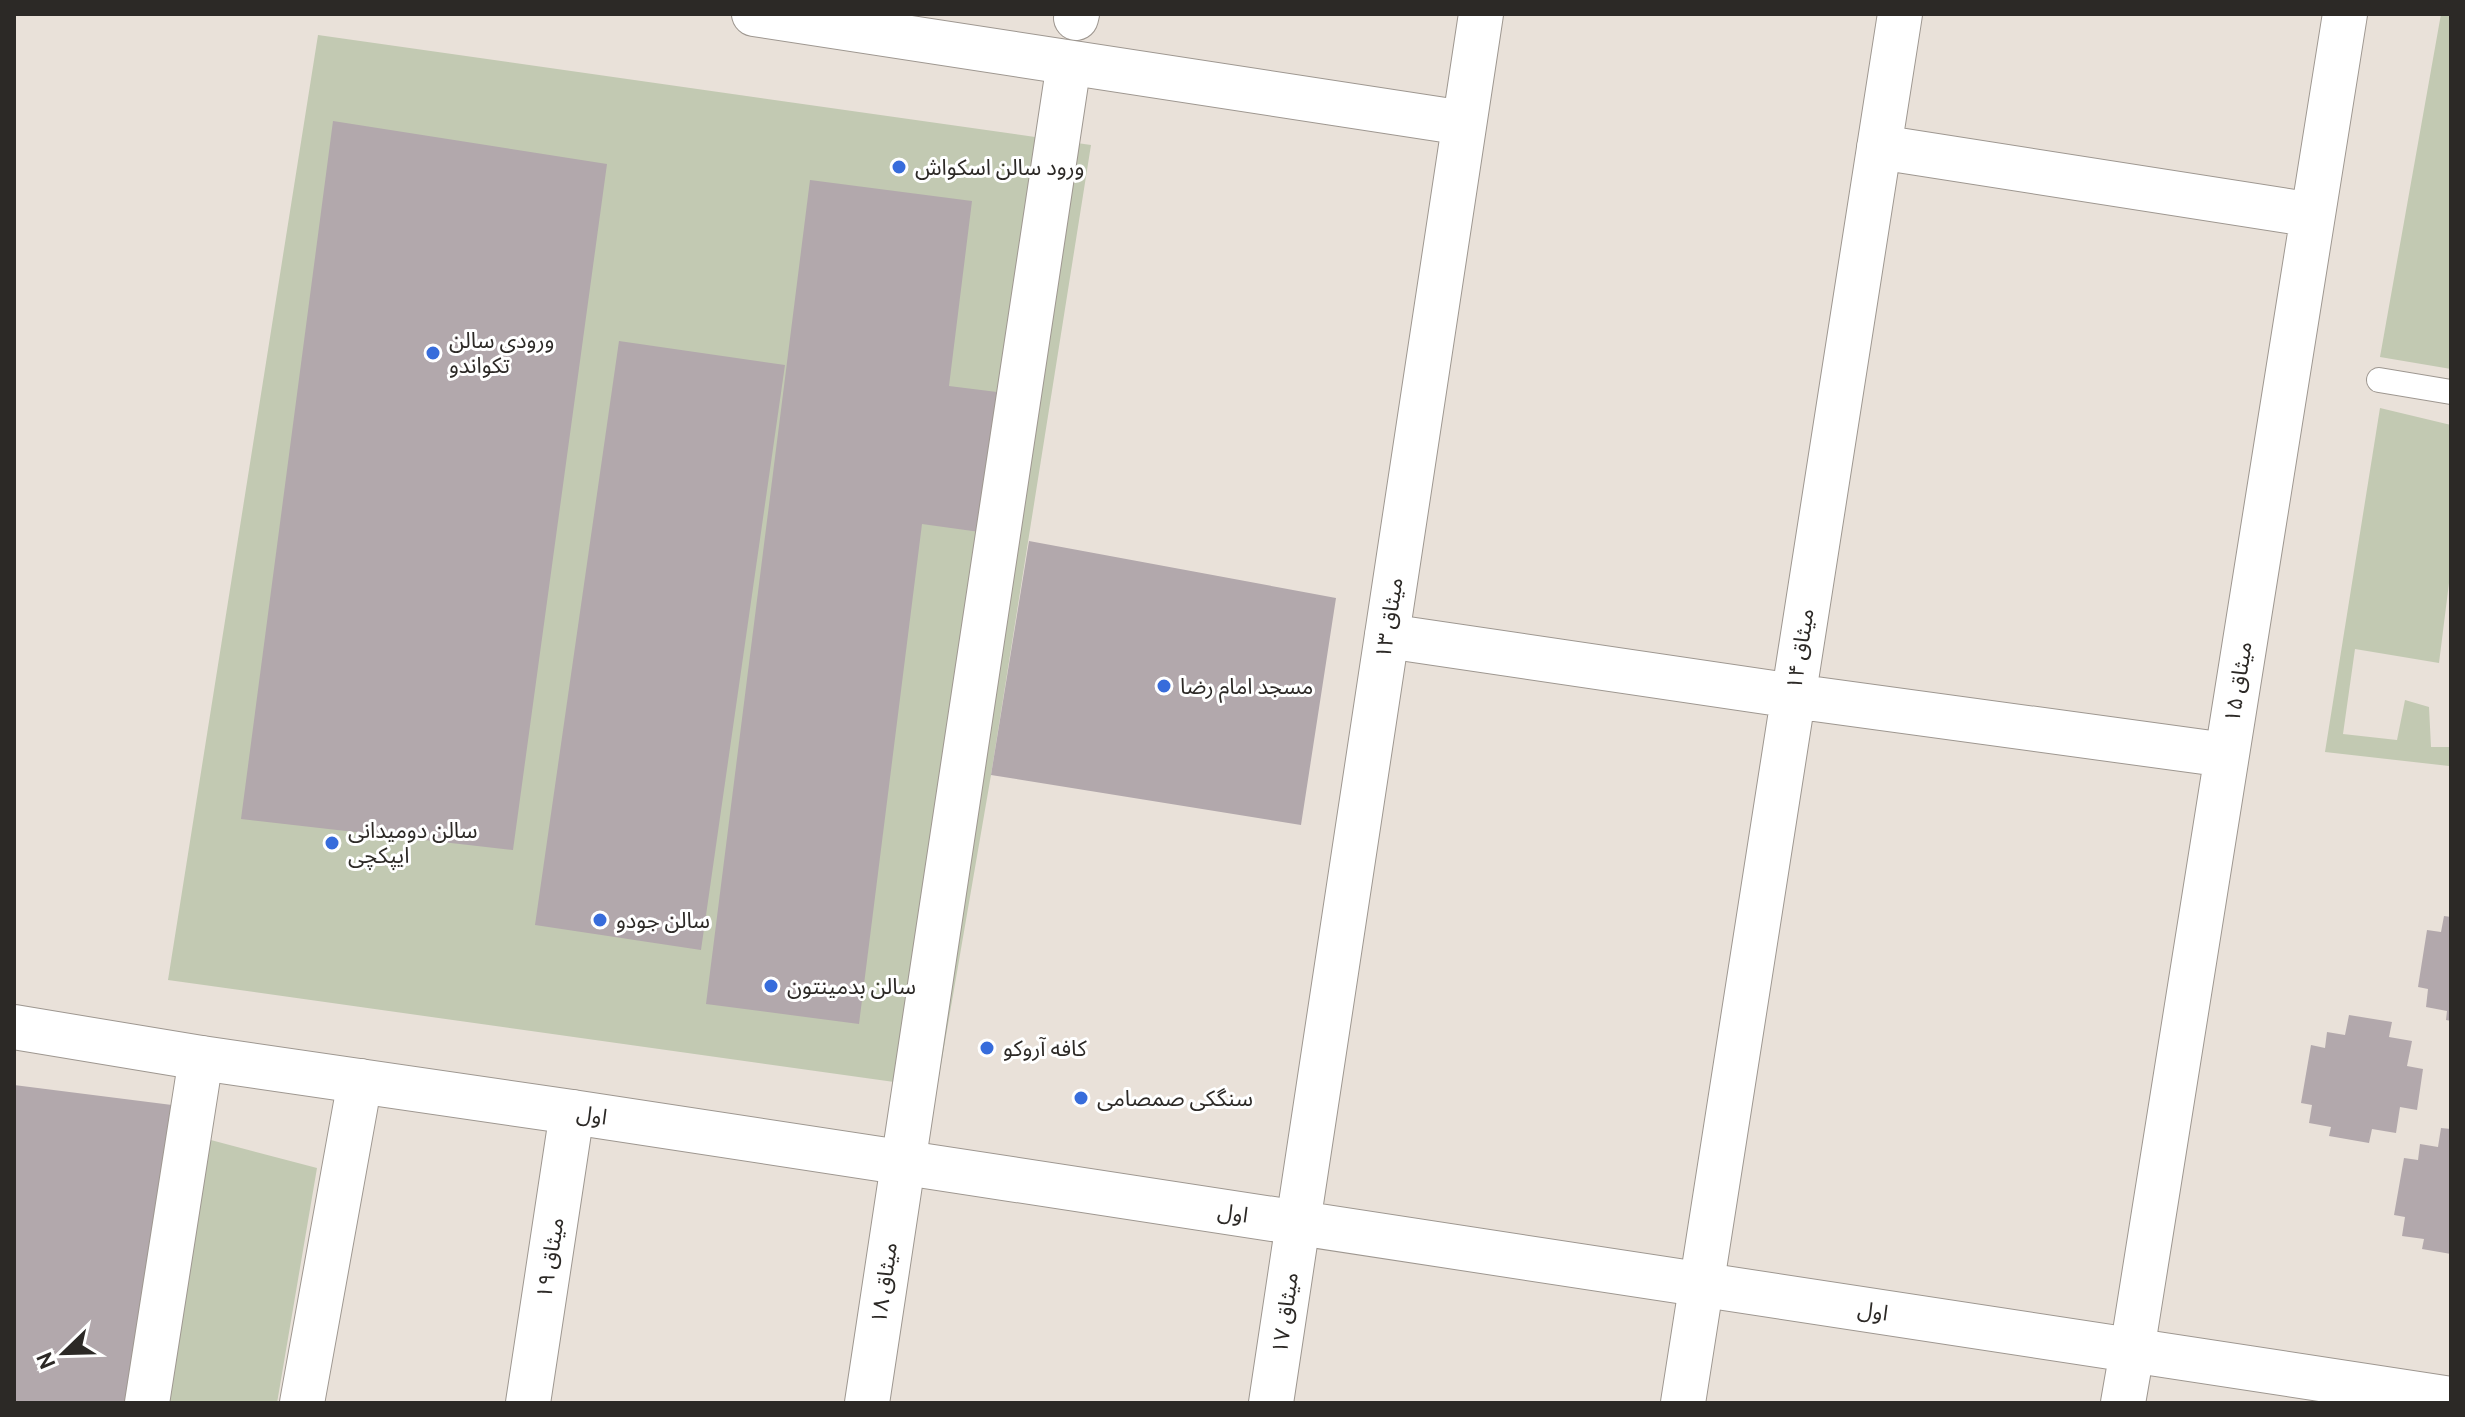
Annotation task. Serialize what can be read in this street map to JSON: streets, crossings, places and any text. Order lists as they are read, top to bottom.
{
  "streets": {
    "street": [
      "میثاق ۱۳",
      "میثاق ۱۴",
      "میثاق ۱۵",
      "اول",
      "میثاق ۱۹",
      "میثاق ۱۸",
      "میثاق ۱۷"
    ]
  },
  "crossings": [
    ["میثاق ۱۳", "اول"],
    ["میثاق ۱۳", "میثاق ۱۷"],
    ["میثاق ۱۴", "اول"],
    ["میثاق ۱۵", "اول"],
    ["اول", "میثاق ۱۹"],
    ["اول", "میثاق ۱۸"],
    ["اول", "میثاق ۱۷"]
  ],
  "places": [
    "ورود سالن اسکواش",
    "ورودی سالن تکواندو",
    "مسجد امام رضا",
    "سالن دومیدانی ایپکچی",
    "سالن جودو",
    "سالن بدمینتون",
    "کافه آروکو",
    "سنگکی صمصامی"
  ],
  "north": "bottom left"
}
